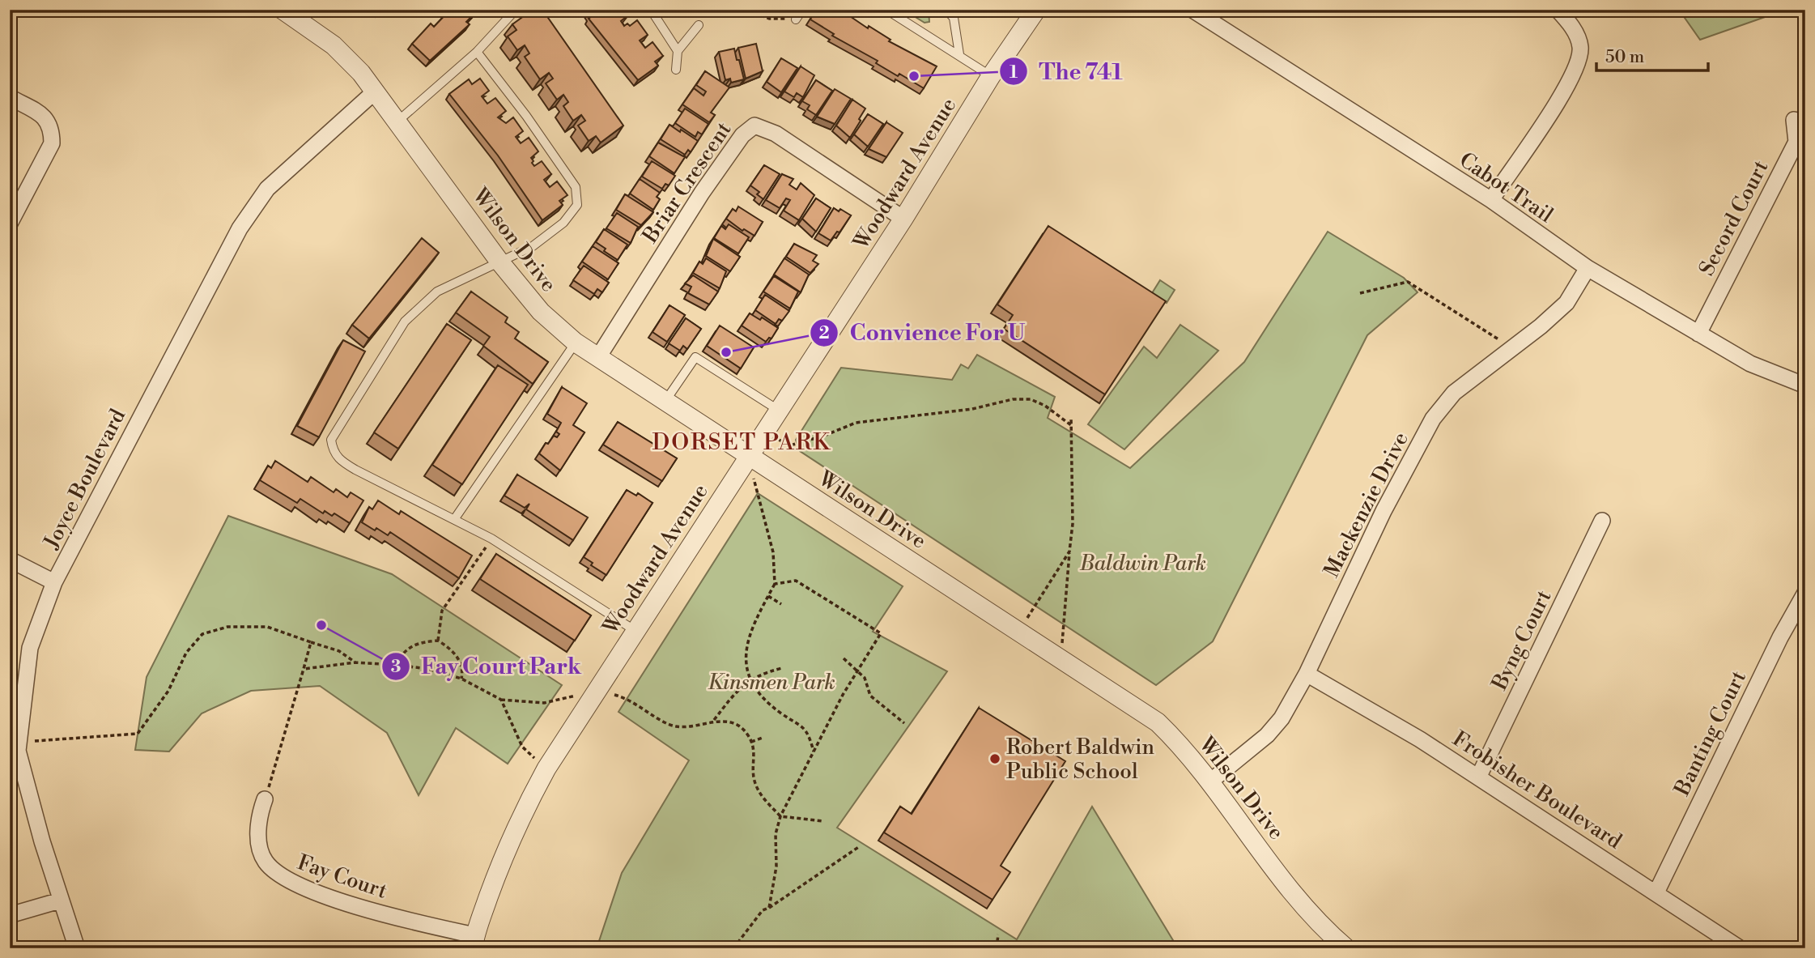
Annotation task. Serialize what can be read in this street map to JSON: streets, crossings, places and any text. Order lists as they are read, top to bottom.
{
  "streets": {
    "street": [
      "Woodward Avenue",
      "Briar Crescent",
      "Cabot Trail",
      "Secord Court",
      "Wilson Drive",
      "Joyce Boulevard",
      "Mackenzie Drive",
      "Byng Court",
      "Banting Court",
      "Frobisher Boulevard",
      "Fay Court"
    ]
  },
  "crossings": [
    ["Woodward Avenue", "Briar Crescent"],
    ["Woodward Avenue", "Wilson Drive"],
    ["Woodward Avenue", "Fay Court"],
    ["Briar Crescent", "Wilson Drive"],
    ["Cabot Trail", "Secord Court"],
    ["Cabot Trail", "Mackenzie Drive"],
    ["Wilson Drive", "Joyce Boulevard"],
    ["Wilson Drive", "Mackenzie Drive"],
    ["Mackenzie Drive", "Frobisher Boulevard"],
    ["Byng Court", "Frobisher Boulevard"],
    ["Banting Court", "Frobisher Boulevard"]
  ],
  "districts": ["DORSET PARK"],
  "parks": ["Baldwin Park", "Kinsmen Park"],
  "places": [
    "The 741",
    "Convience For U",
    "Fay Court Park",
    "Robert Baldwin Public School"
  ],
  "scale_bar": "50 m"
}
